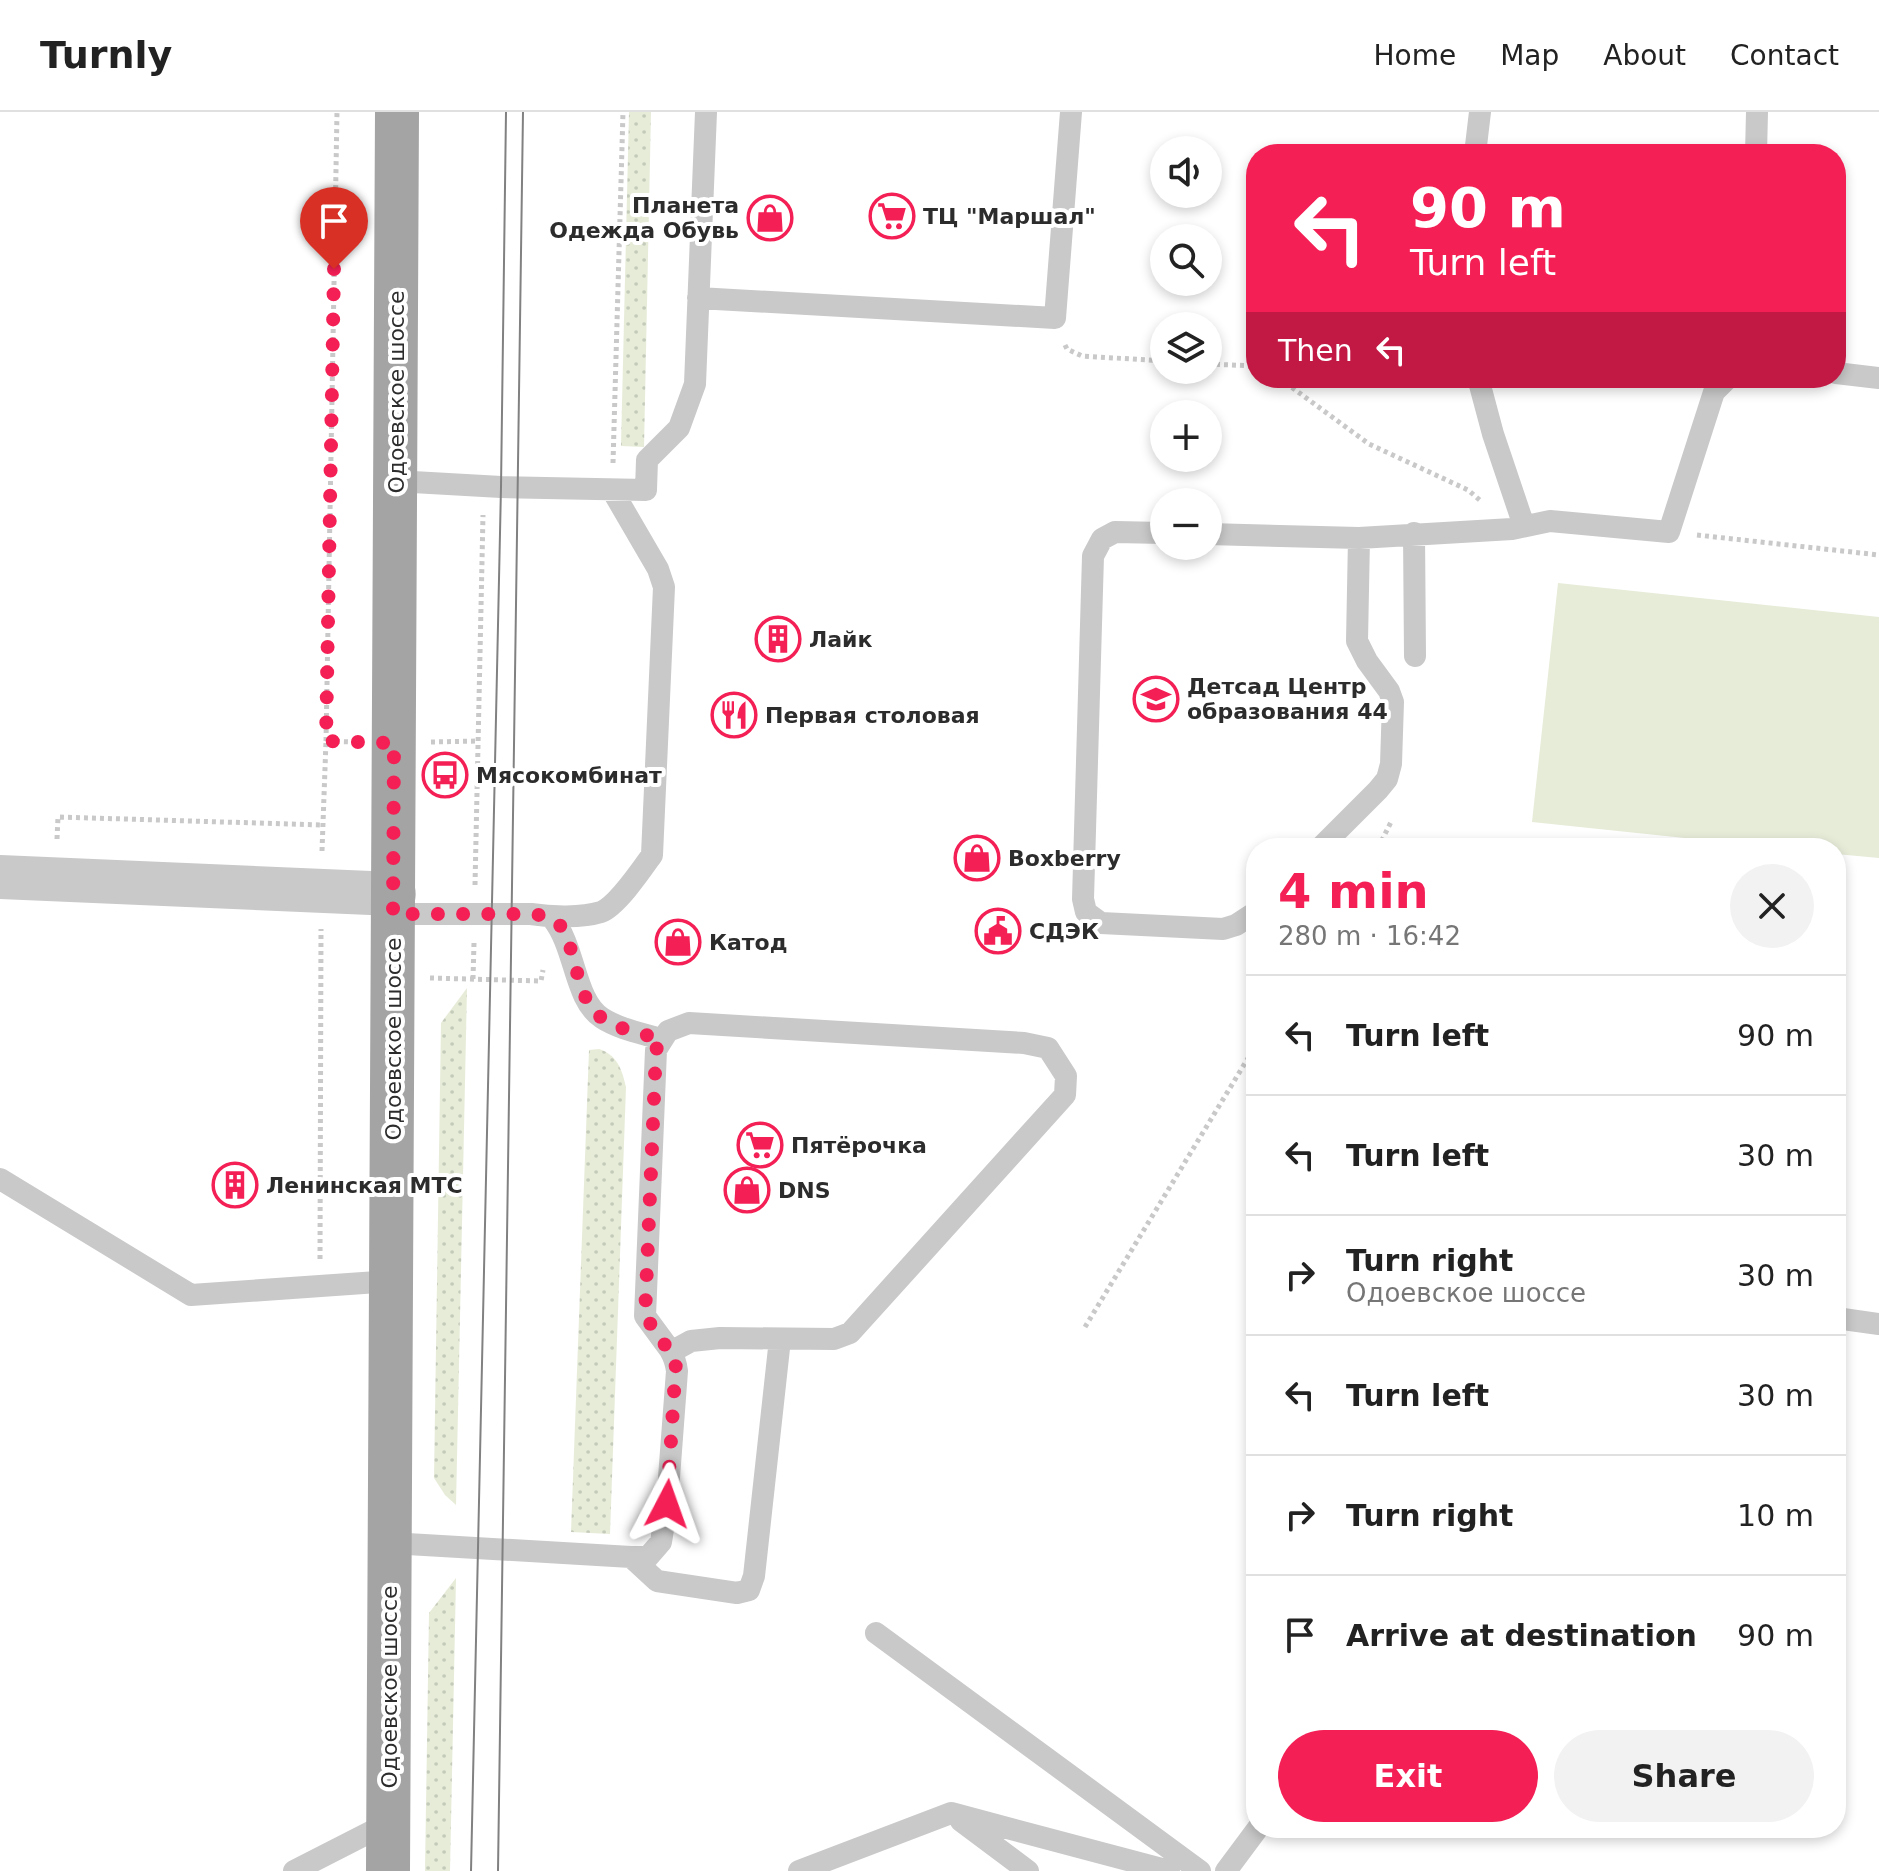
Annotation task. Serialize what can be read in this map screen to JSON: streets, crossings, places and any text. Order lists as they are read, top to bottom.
{
  "streets": {
    "main road": ["Одоевское шоссе"]
  },
  "places": {
    "supermarket": ["ТЦ \"Маршал\"", "Пятёрочка"],
    "shop": [
      "Планета Одежда Обувь",
      "Boxberry",
      "Катод",
      "DNS"
    ],
    "building": ["Лайк", "Ленинская МТС"],
    "school or university": ["Детсад Центр образования 44"],
    "restaurant": ["Первая столовая"],
    "bus stop": ["Мясокомбинат"],
    "public building": ["СДЭК"]
  },
  "page": {
    "header": "Turnly",
    "nav": [
      "Home",
      "Map",
      "About",
      "Contact"
    ],
    "map_buttons": ["+", "−"],
    "turn": ["90 m", "Turn left"],
    "then": "Then",
    "heading": ["4 min", "280 m · 16:42"],
    "list": [
      {
        "name": "Turn left",
        "value": "90 m"
      },
      {
        "name": "Turn left",
        "value": "30 m"
      },
      {
        "name": "Turn right",
        "note": "Одоевское шоссе",
        "value": "30 m"
      },
      {
        "name": "Turn left",
        "value": "30 m"
      },
      {
        "name": "Turn right",
        "value": "10 m"
      },
      {
        "name": "Arrive at destination",
        "value": "90 m"
      }
    ],
    "buttons": ["Exit", "Share"]
  }
}
